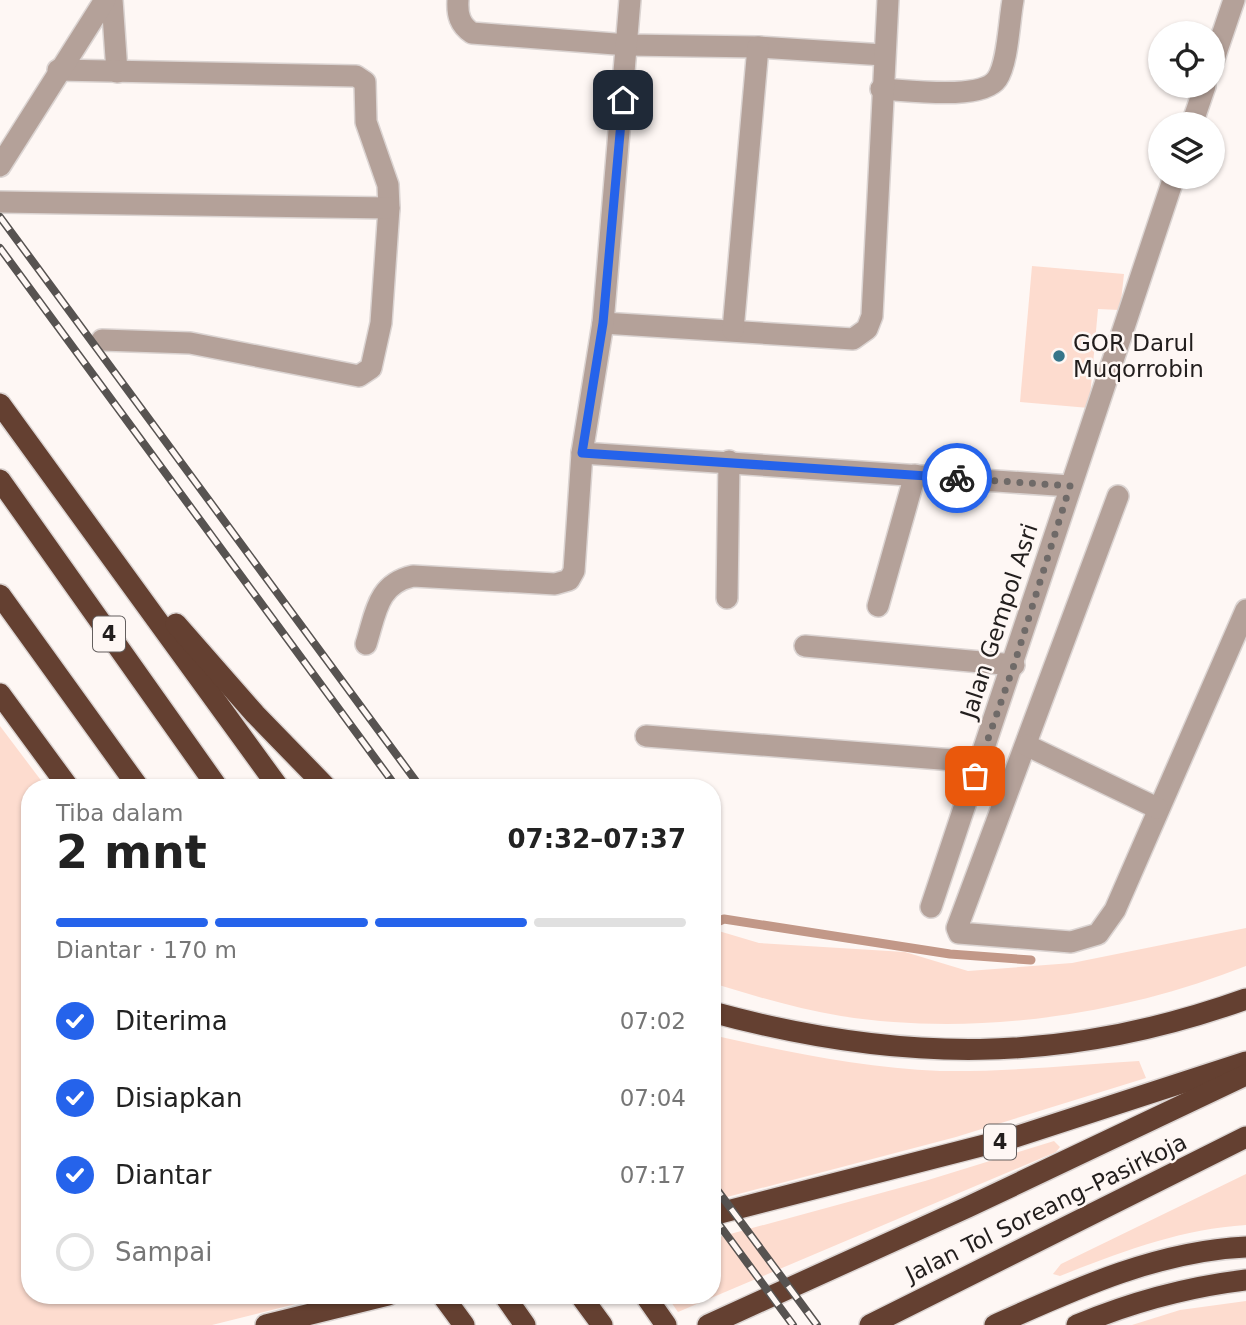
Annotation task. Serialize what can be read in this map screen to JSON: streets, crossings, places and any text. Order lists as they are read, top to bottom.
{
  "streets": {
    "highway": ["4", "Jalan Tol Soreang–Pasirkoja"],
    "street": ["Jalan Gempol Asri"]
  },
  "places": ["GOR Darul Muqorrobin"],
  "page": {
    "heading": ["2 mnt", "Tiba dalam", "07:32–07:37"],
    "bar": "Diantar · 170 m",
    "list": [
      ["Diterima", "07:02"],
      ["Disiapkan", "07:04"],
      ["Diantar", "07:17"],
      "Sampai"
    ]
  }
}
